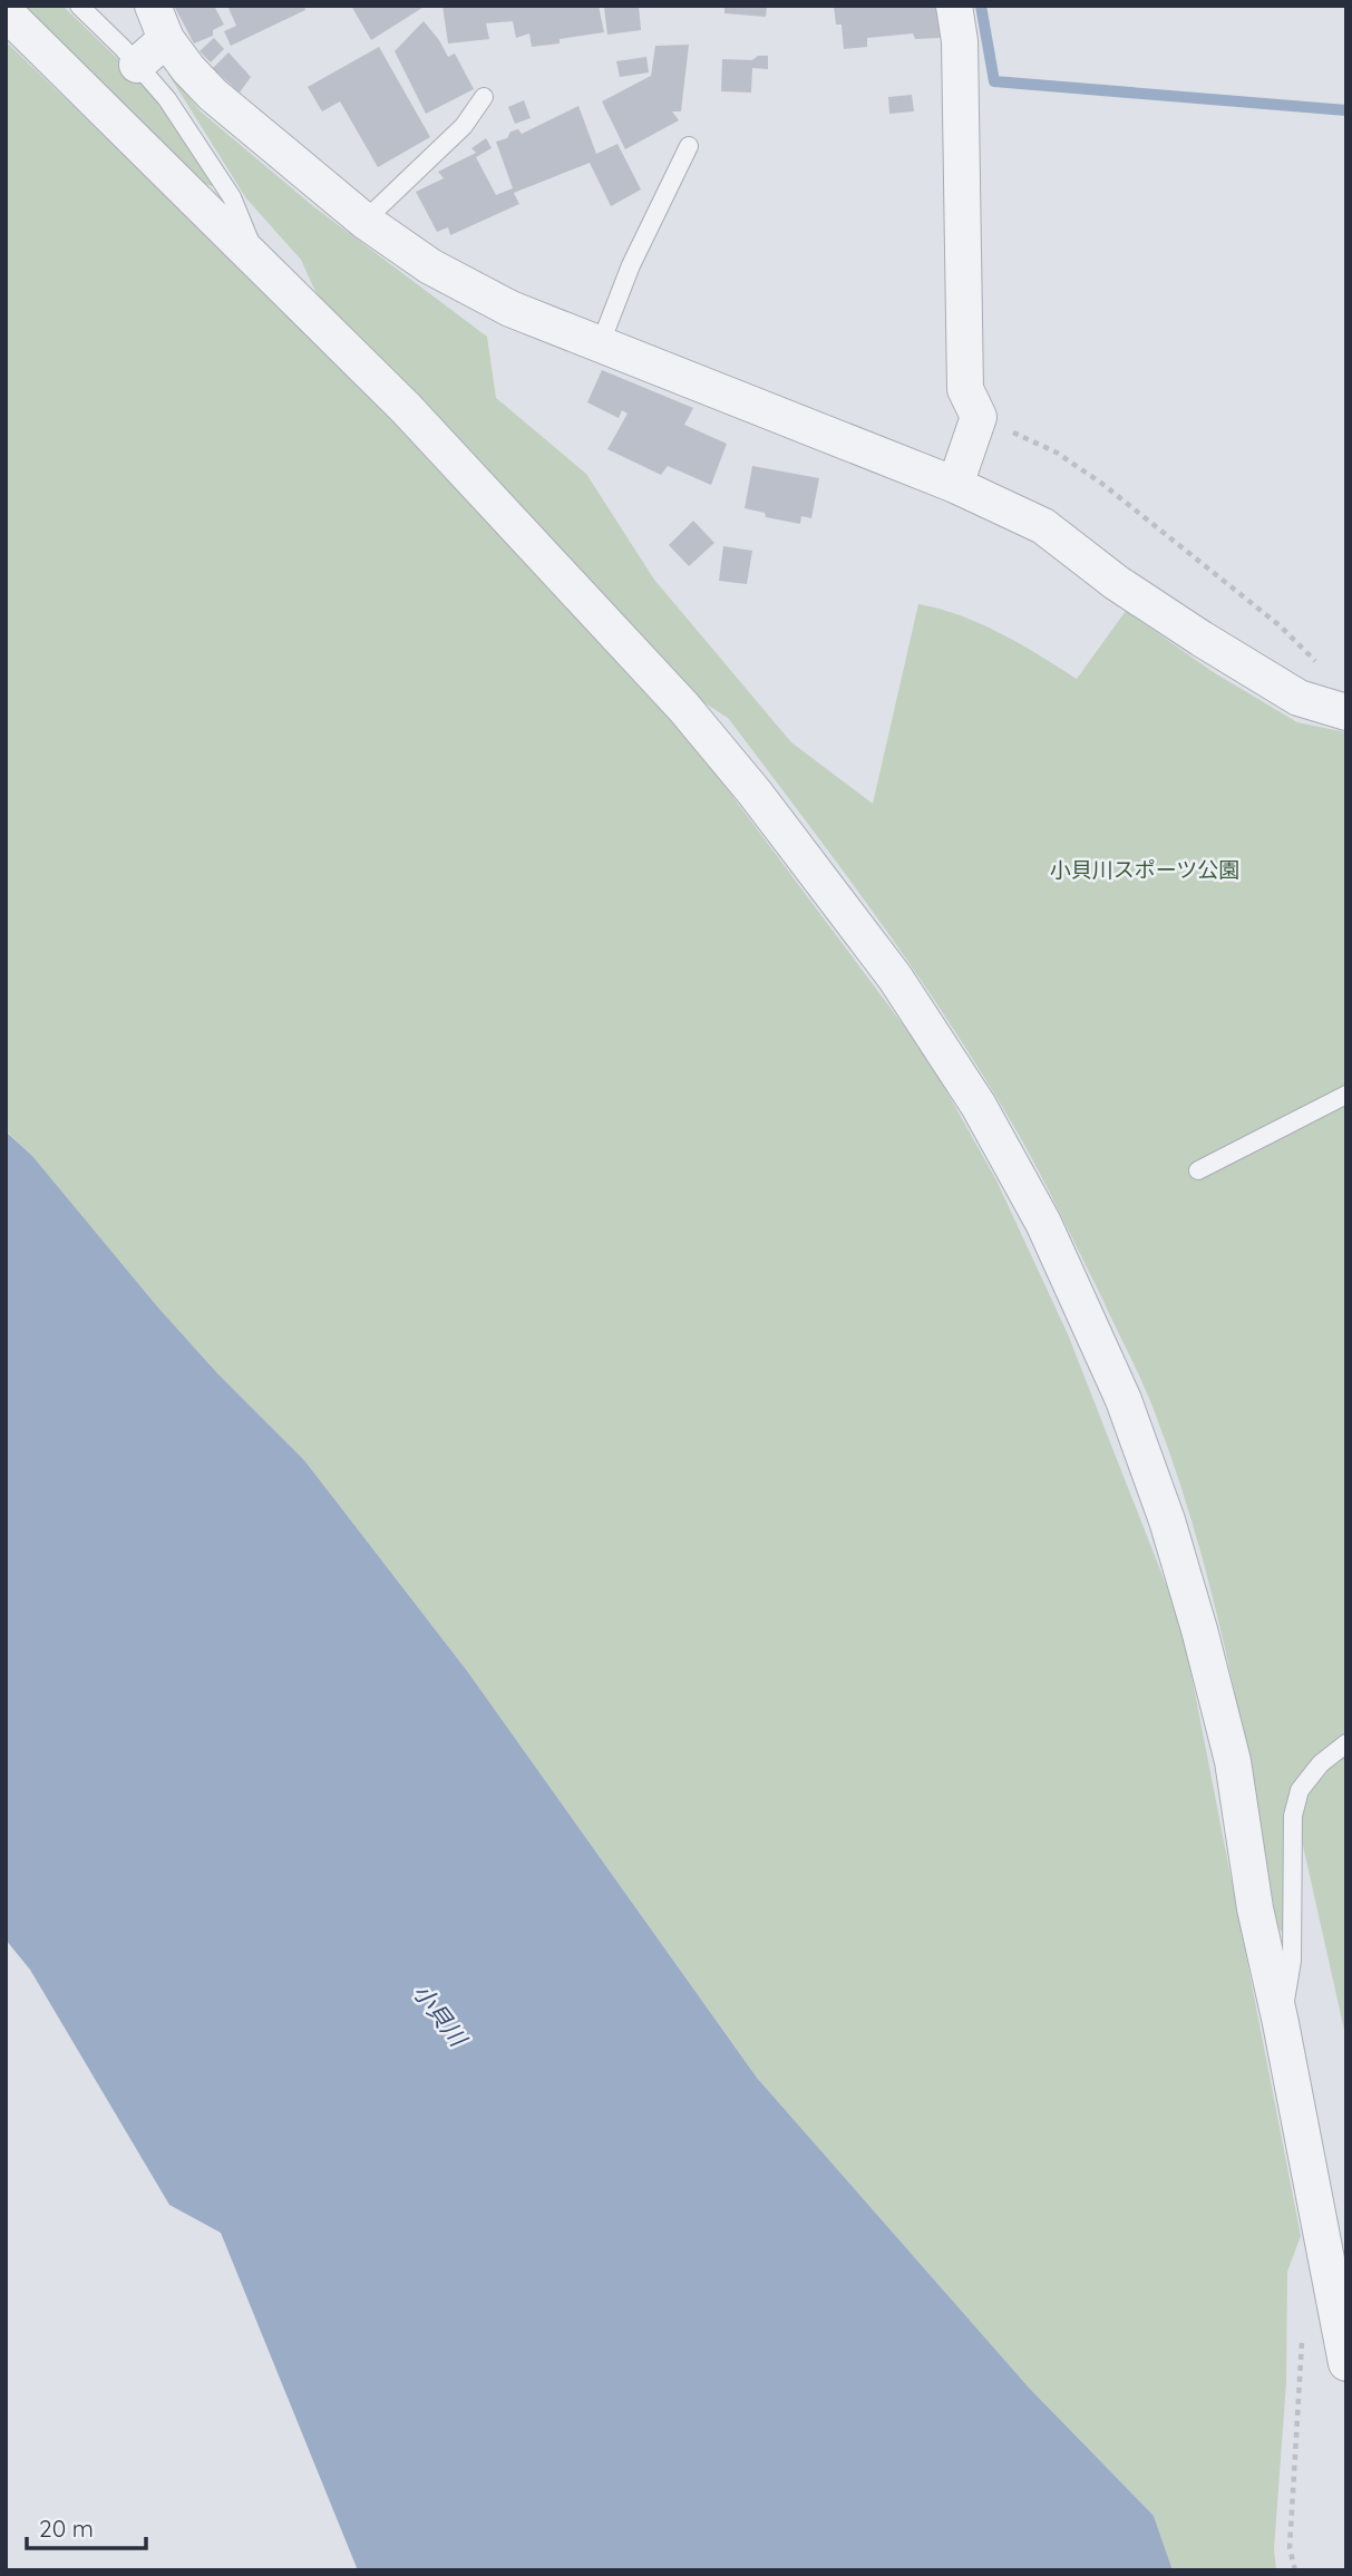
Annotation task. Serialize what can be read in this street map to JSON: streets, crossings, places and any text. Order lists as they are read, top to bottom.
{
  "water": ["小貝川"],
  "parks": ["小貝川スポーツ公園"],
  "scale_bar": "20 m"
}
